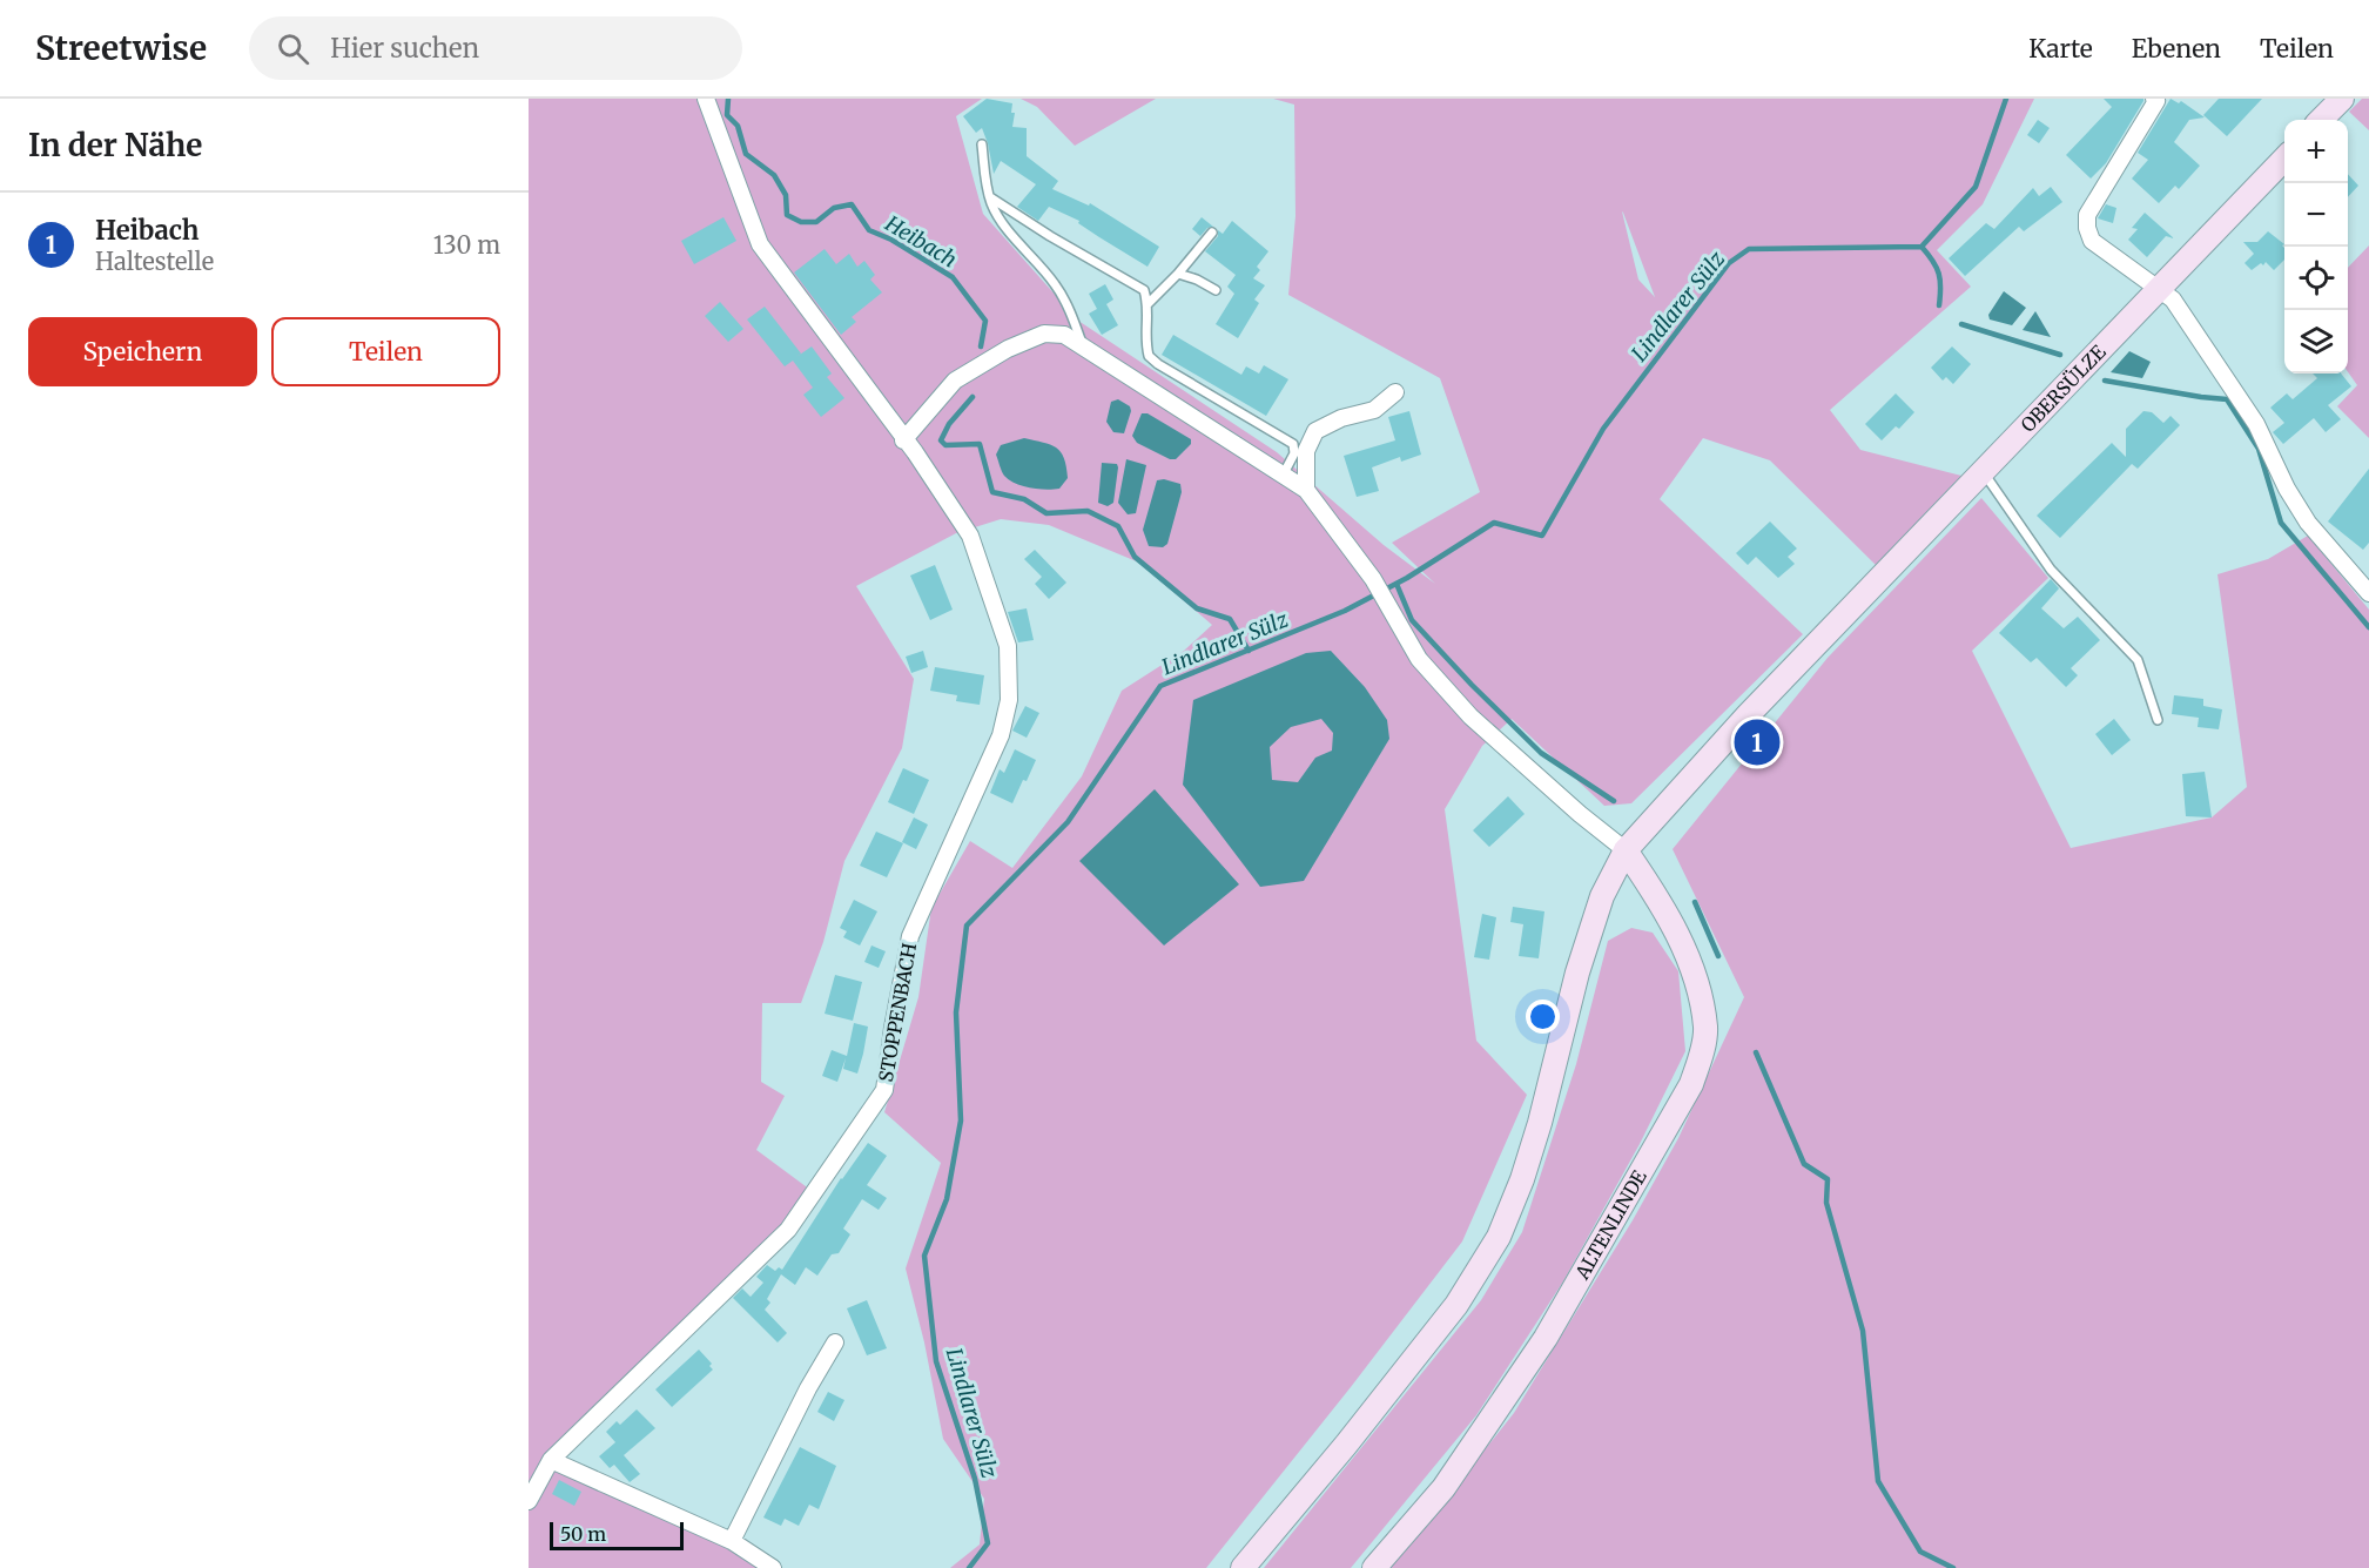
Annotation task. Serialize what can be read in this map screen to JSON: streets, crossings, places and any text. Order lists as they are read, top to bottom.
{
  "streets": {
    "main road": ["OBERSÜLZE", "ALTENLINDE"],
    "street": ["STOPPENBACH"]
  },
  "crossings": [
    ["OBERSÜLZE", "ALTENLINDE"]
  ],
  "water": ["Heibach", "Lindlarer Sülz"],
  "scale_bar": "50 m",
  "page": {
    "header": "Streetwise",
    "search": "Hier suchen",
    "nav": ["Karte", "Ebenen", "Teilen"],
    "heading": "In der Nähe",
    "map_buttons": ["+", "−"],
    "list": [
      {
        "mark": "1",
        "name": "Heibach",
        "note": "Haltestelle",
        "value": "130 m"
      }
    ],
    "buttons": ["Speichern", "Teilen"],
    "pins": "1",
    "scale": "50 m"
  }
}
